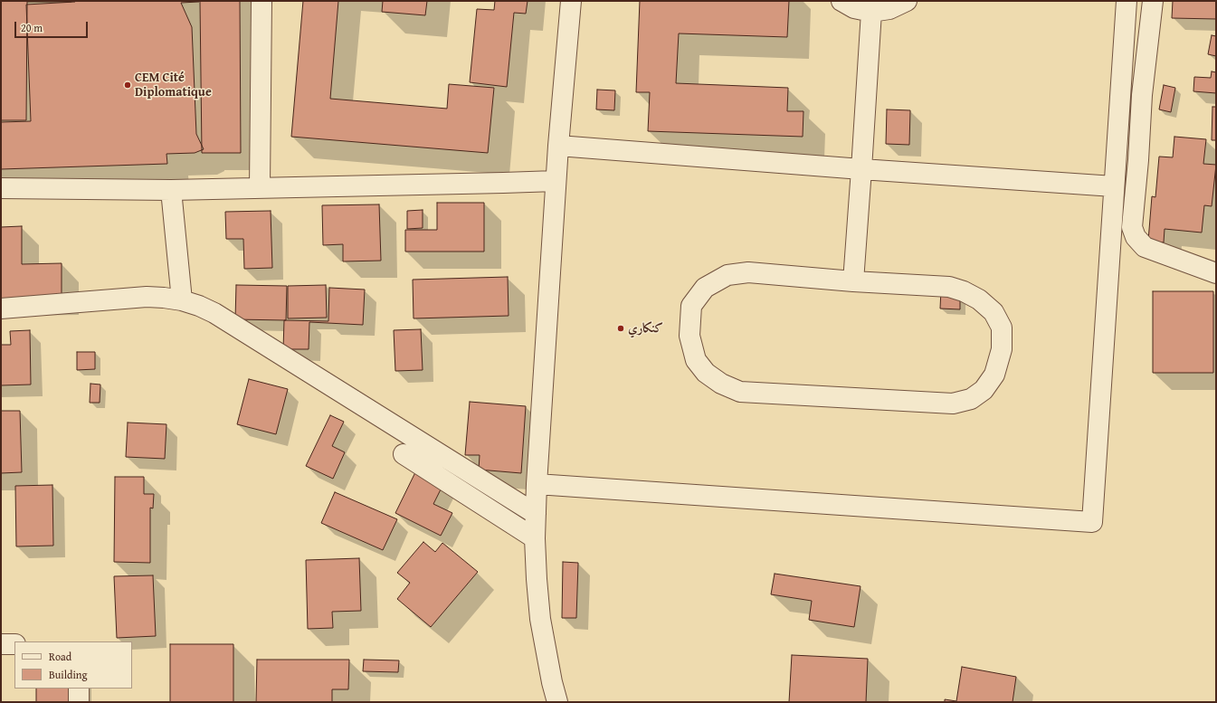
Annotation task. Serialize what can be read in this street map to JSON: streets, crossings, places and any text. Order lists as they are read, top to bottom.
{
  "places": ["CEM Cité Diplomatique", "كنكاري"],
  "legend": ["Road", "Building"],
  "scale_bar": "20 m"
}
